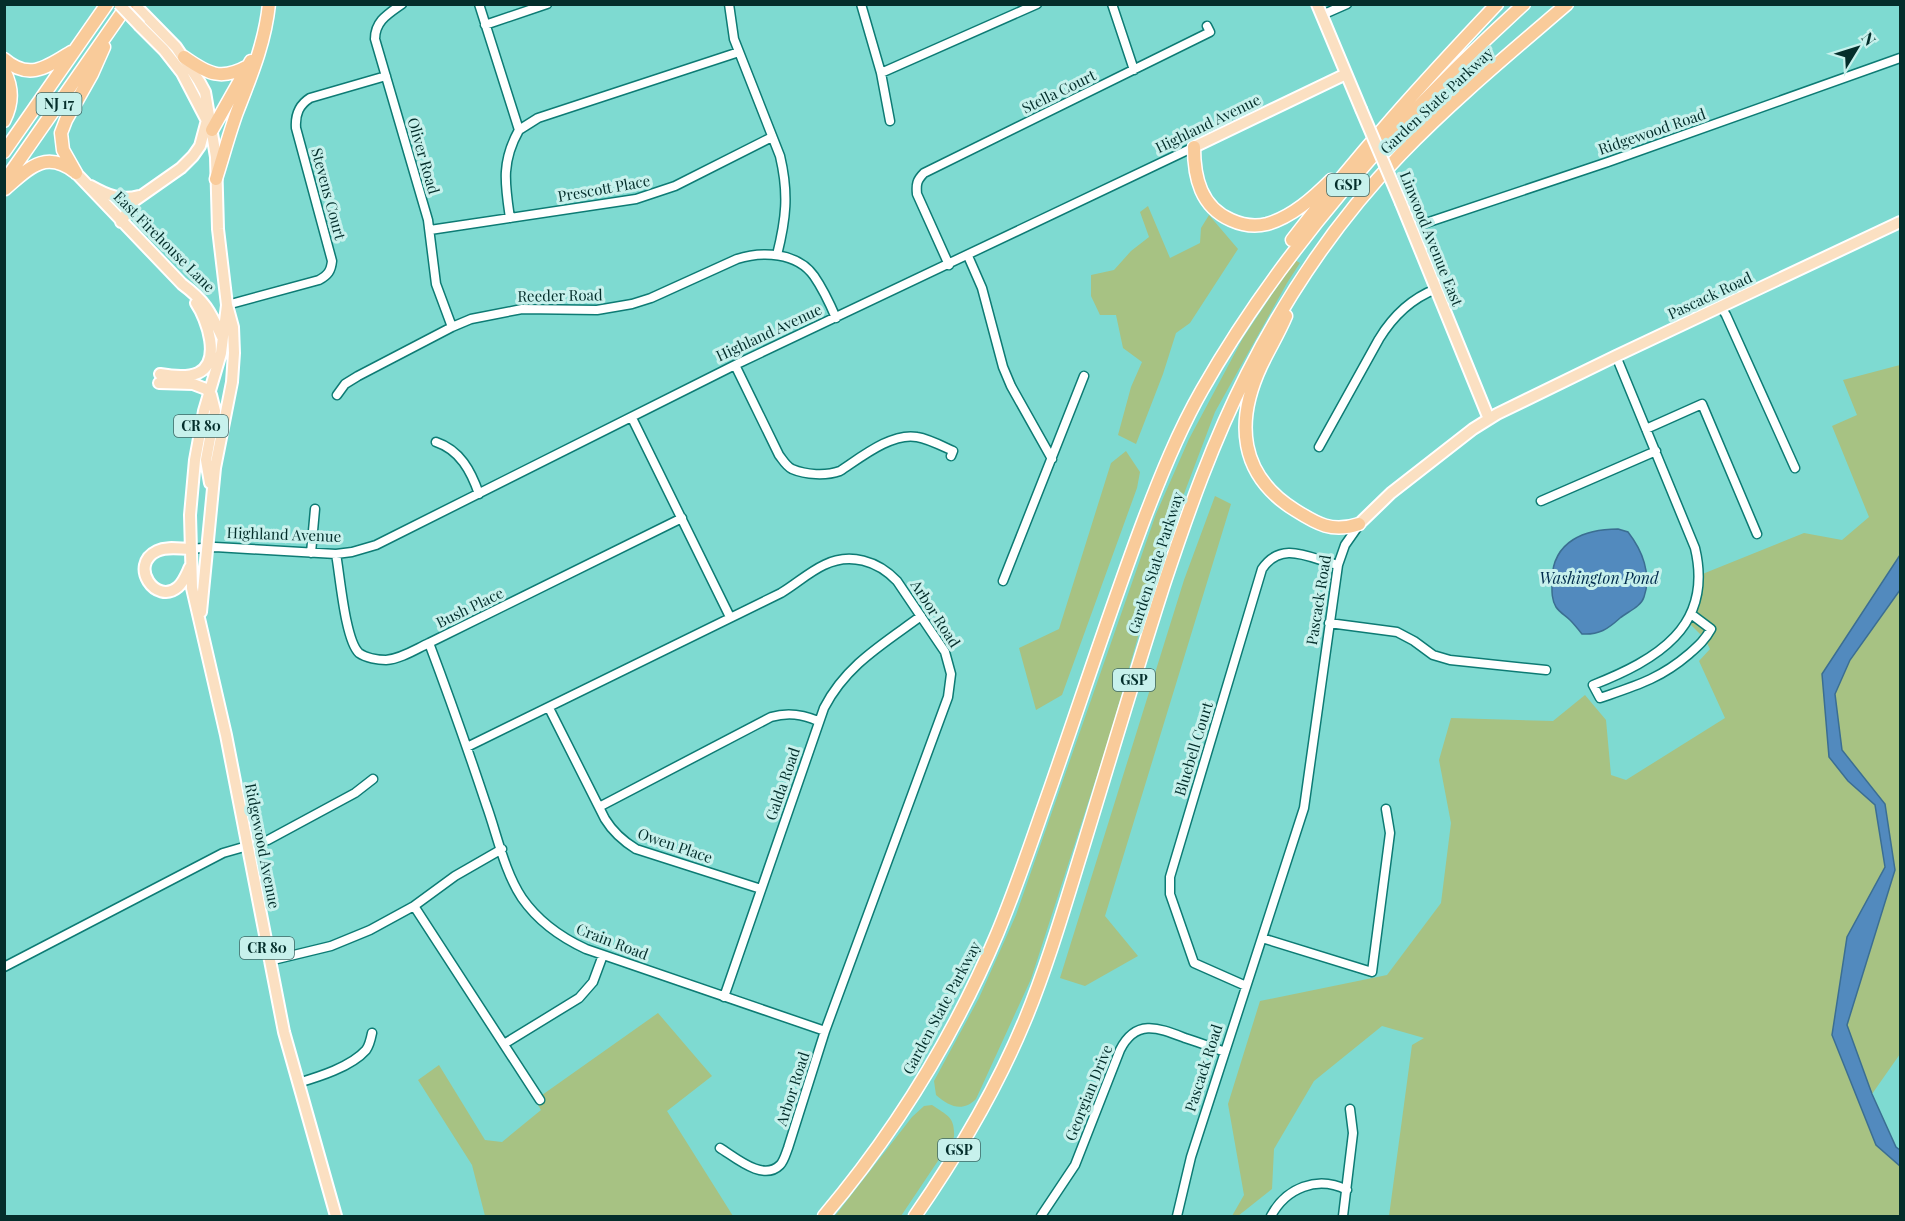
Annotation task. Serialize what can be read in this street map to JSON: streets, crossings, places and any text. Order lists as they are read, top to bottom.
{
  "streets": {
    "highway": ["Garden State Parkway", "NJ 17", "GSP"],
    "main road": [
      "Highland Avenue",
      "Linwood Avenue East",
      "East Firehouse Lane",
      "Pascack Road",
      "CR 80",
      "Ridgewood Avenue"
    ],
    "street": [
      "Stella Court",
      "Ridgewood Road",
      "Oliver Road",
      "Prescott Place",
      "Stevens Court",
      "Reeder Road",
      "Bush Place",
      "Arbor Road",
      "Bluebell Court",
      "Galda Road",
      "Owen Place",
      "Crain Road",
      "Georgian Drive"
    ]
  },
  "crossings": [
    ["Stella Court", "Highland Avenue"],
    ["Highland Avenue", "Linwood Avenue East"],
    ["Highland Avenue", "Reeder Road"],
    ["Highland Avenue", "Bush Place"],
    ["Highland Avenue", "Ridgewood Avenue"],
    ["Ridgewood Road", "Linwood Avenue East"],
    ["Oliver Road", "Prescott Place"],
    ["Oliver Road", "Stevens Court"],
    ["Oliver Road", "Reeder Road"],
    ["Stevens Court", "Ridgewood Avenue"],
    ["Linwood Avenue East", "Pascack Road"],
    ["East Firehouse Lane", "Ridgewood Avenue"],
    ["Pascack Road", "Bluebell Court"],
    ["Pascack Road", "Georgian Drive"],
    ["Bush Place", "Crain Road"],
    ["Arbor Road", "Galda Road"],
    ["Arbor Road", "Owen Place"],
    ["Arbor Road", "Crain Road"],
    ["Galda Road", "Owen Place"],
    ["Galda Road", "Crain Road"]
  ],
  "water": ["Washington Pond"],
  "north": "top right"
}
